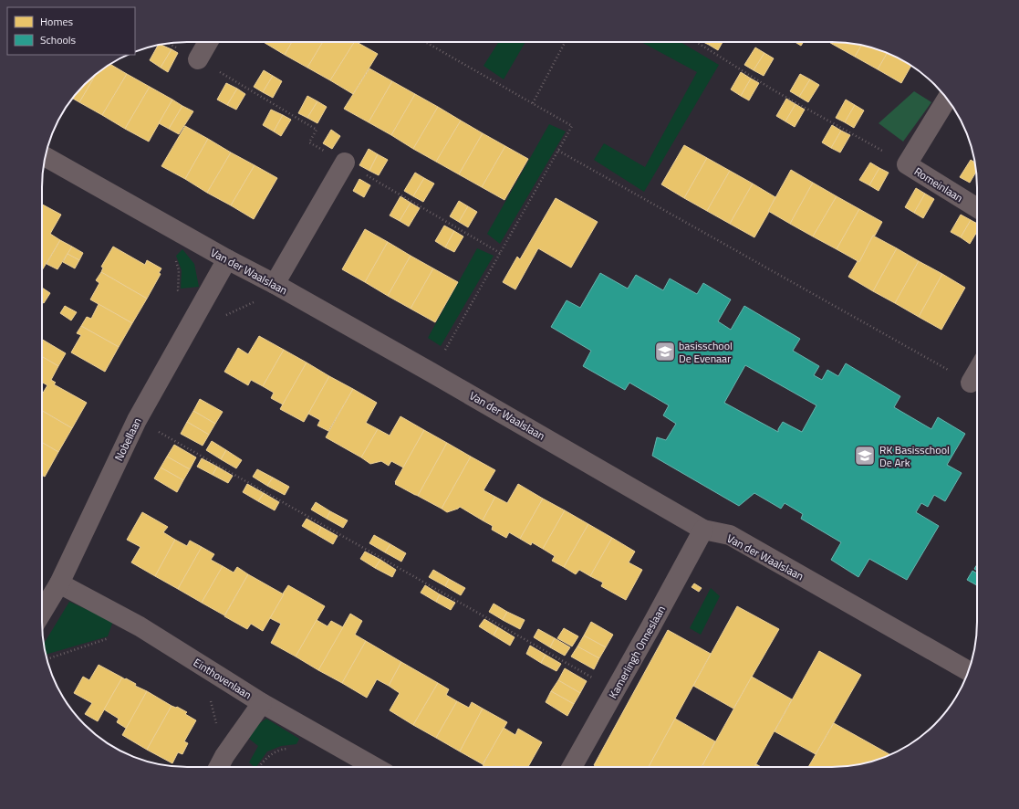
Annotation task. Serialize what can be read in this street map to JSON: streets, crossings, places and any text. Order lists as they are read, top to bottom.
{
  "streets": {
    "street": [
      "Romeinlaan",
      "Van der Waalslaan",
      "Nobellaan",
      "Kamerlingh Onneslaan",
      "Einthovenlaan"
    ]
  },
  "crossings": [
    ["Van der Waalslaan", "Nobellaan"],
    ["Van der Waalslaan", "Kamerlingh Onneslaan"],
    ["Nobellaan", "Einthovenlaan"]
  ],
  "places": {
    "school or university": ["basisschool De Evenaar", "RK Basisschool De Ark"]
  },
  "legend": ["Homes", "Schools"]
}
